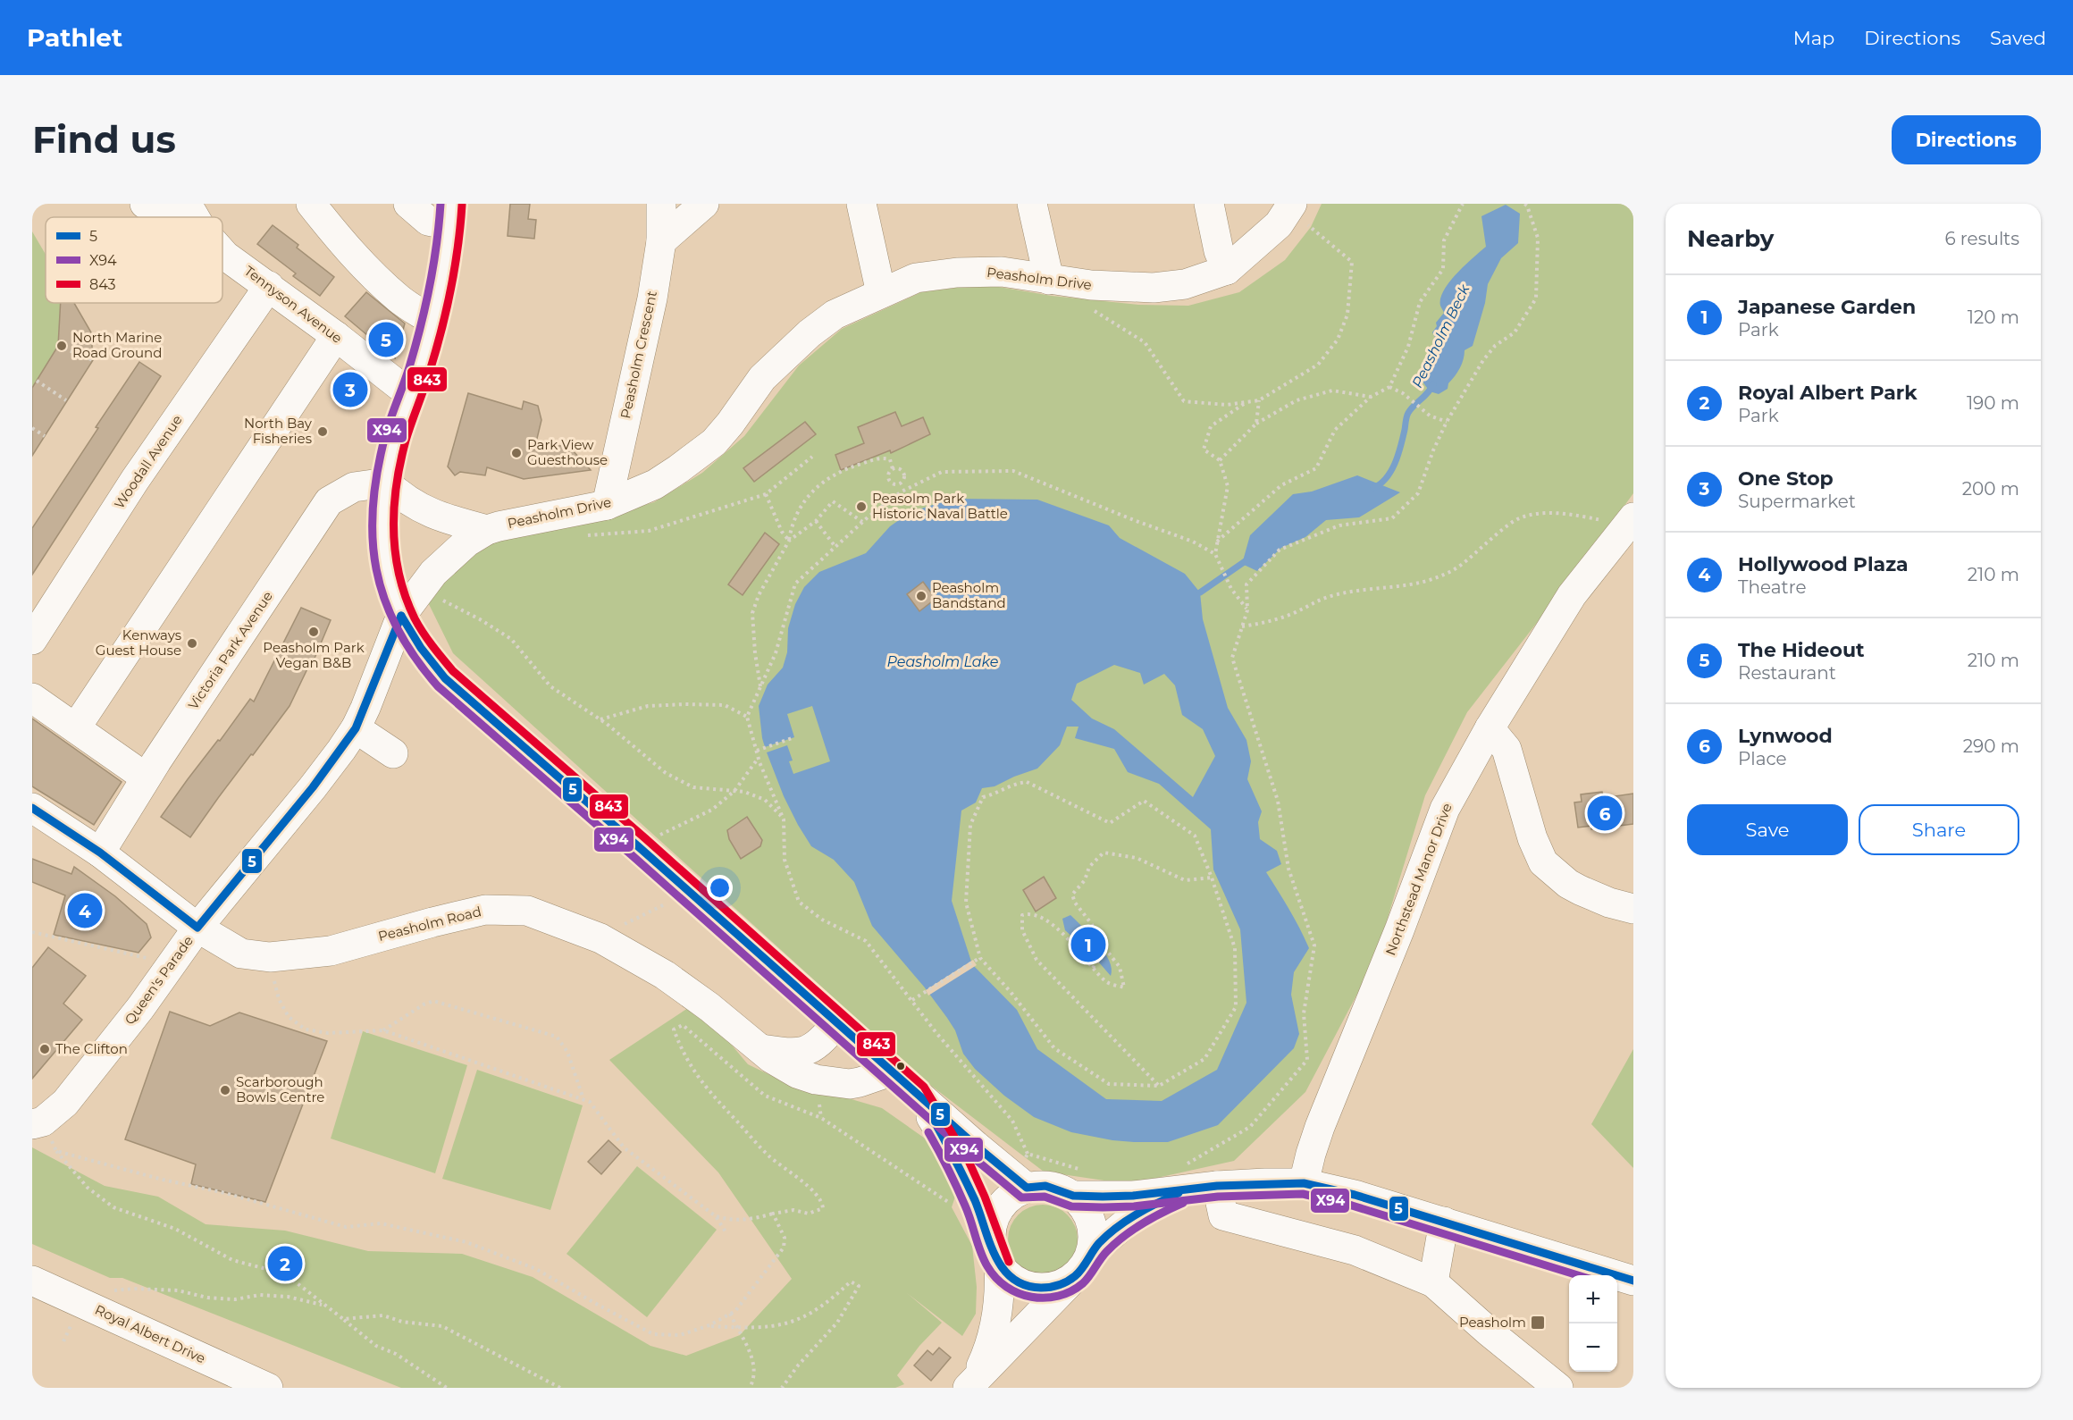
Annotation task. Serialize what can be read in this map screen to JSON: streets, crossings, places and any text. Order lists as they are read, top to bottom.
{
  "streets": {
    "street": [
      "Peasholm Drive",
      "Tennyson Avenue",
      "Peasholm Crescent",
      "Woodall Avenue",
      "Victoria Park Avenue",
      "Northstead Manor Drive",
      "Peasholm Road",
      "Queen's Parade",
      "Royal Albert Drive"
    ]
  },
  "crossings": [
    ["Peasholm Drive", "Peasholm Crescent"],
    ["Peasholm Drive", "Victoria Park Avenue"],
    ["Peasholm Drive", "Queen's Parade"],
    ["Tennyson Avenue", "Woodall Avenue"],
    ["Victoria Park Avenue", "Peasholm Road"],
    ["Peasholm Road", "Queen's Parade"]
  ],
  "water": ["Peasholm Beck", "Peasholm Lake"],
  "places": {
    "other": [
      "North Marine Road Ground",
      "North Bay Fisheries",
      "Park View Guesthouse",
      "Peasolm Park Historic Naval Battle",
      "Peasholm Bandstand",
      "Peasholm Park Vegan B&B",
      "Kenways Guest House",
      "The Clifton",
      "Scarborough Bowls Centre"
    ],
    "transit": ["Peasholm"]
  },
  "lines": ["transit line X94", "transit line 843", "transit line 5"],
  "legend": ["5", "X94", "843"],
  "page": {
    "header": "Pathlet",
    "nav": ["Map", "Directions", "Saved"],
    "buttons": [
      "Directions",
      ["Save", "Share"]
    ],
    "title": "Find us",
    "heading": ["Nearby", "6 results"],
    "list": [
      {
        "mark": "1",
        "name": "Japanese Garden",
        "note": "Park",
        "value": "120 m"
      },
      {
        "mark": "2",
        "name": "Royal Albert Park",
        "note": "Park",
        "value": "190 m"
      },
      {
        "mark": "3",
        "name": "One Stop",
        "note": "Supermarket",
        "value": "200 m"
      },
      {
        "mark": "4",
        "name": "Hollywood Plaza",
        "note": "Theatre",
        "value": "210 m"
      },
      {
        "mark": "5",
        "name": "The Hideout",
        "note": "Restaurant",
        "value": "210 m"
      },
      {
        "mark": "6",
        "name": "Lynwood",
        "note": "Place",
        "value": "290 m"
      }
    ],
    "pins": [
      "5",
      "3",
      "6",
      "4",
      "1",
      "2"
    ],
    "map_buttons": ["+", "−"]
  }
}
